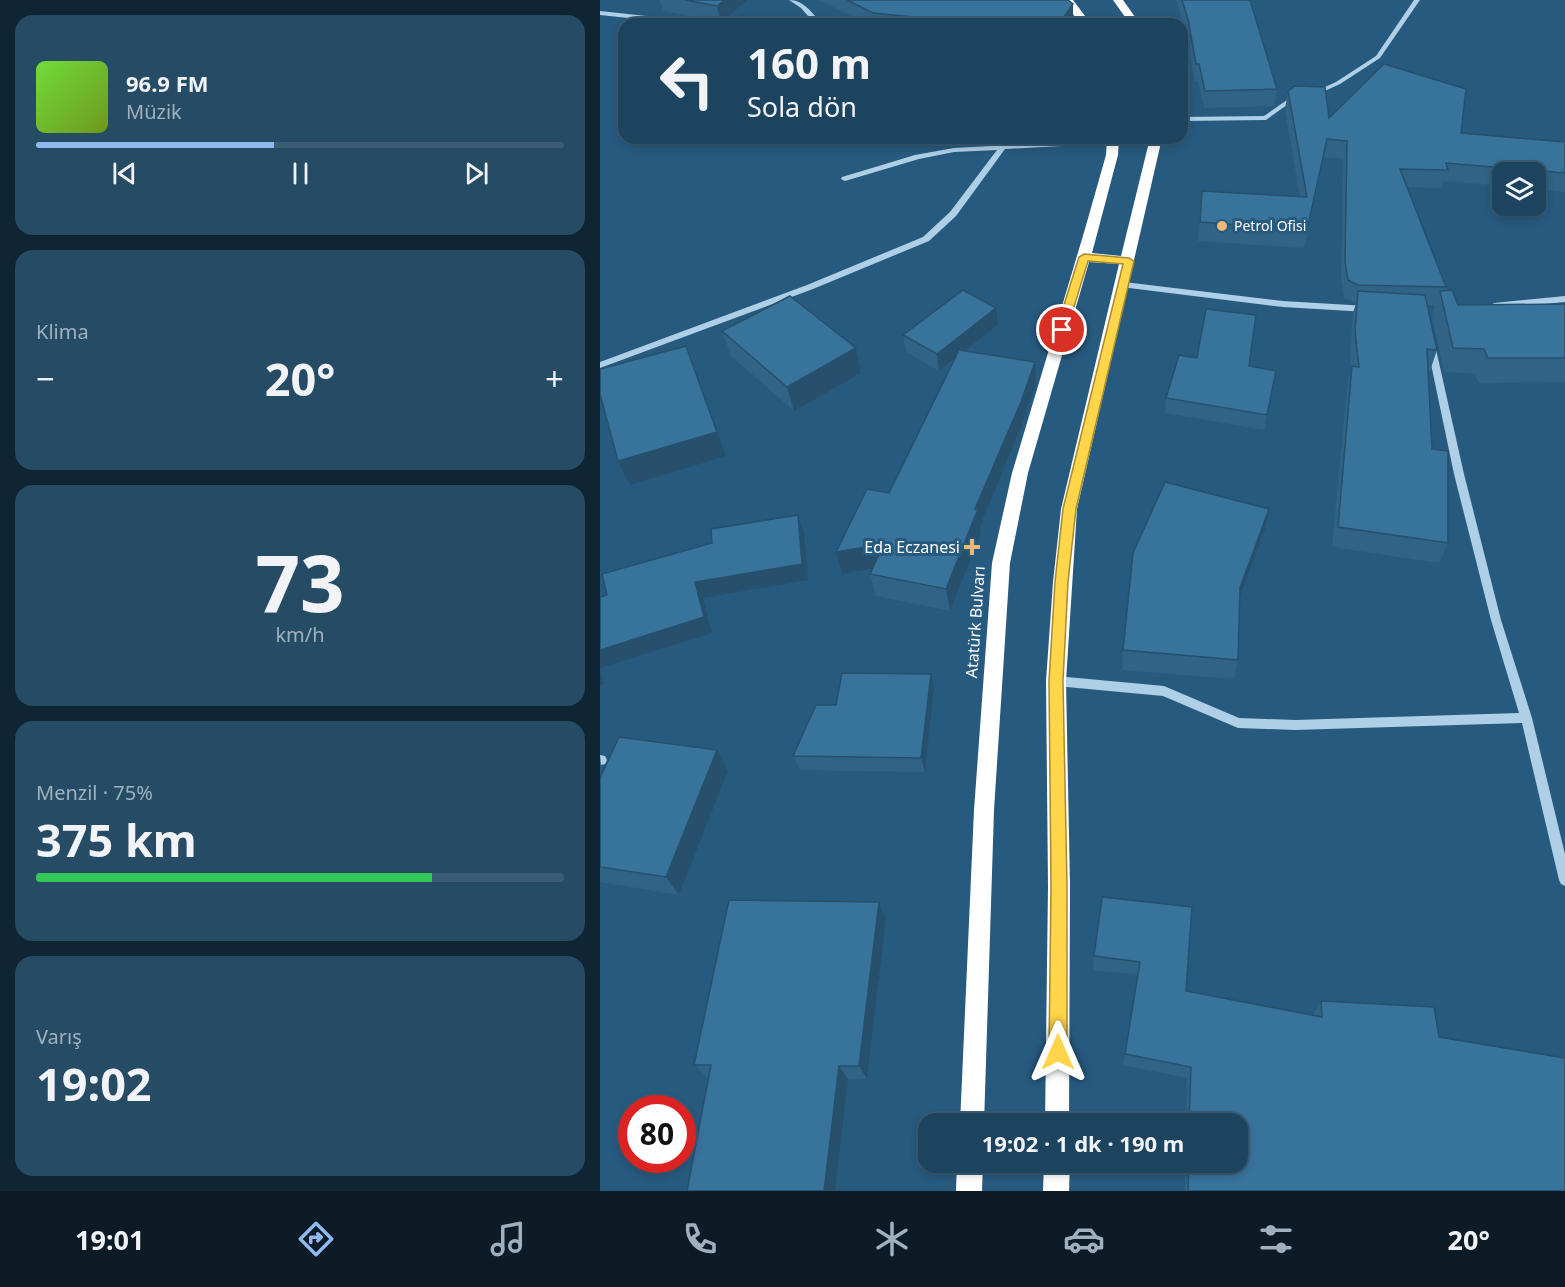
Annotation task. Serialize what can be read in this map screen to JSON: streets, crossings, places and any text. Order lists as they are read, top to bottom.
{
  "streets": {
    "highway": ["Atatürk Bulvarı"]
  },
  "places": {
    "other": ["Petrol Ofisi"],
    "health": ["Eda Eczanesi"]
  },
  "page": {
    "turn": ["160 m", "Sola dön"],
    "song": ["96.9 FM", "Müzik"],
    "tile": [
      "Klima",
      ["73", "km/h"],
      ["Menzil · 75%", "375 km"],
      ["Varış", "19:02"]
    ],
    "heat": ["−", "20°", "+"],
    "limit": "80",
    "trip": "19:02 · 1 dk · 190 m",
    "tabs": ["19:01", "20°"]
  }
}
